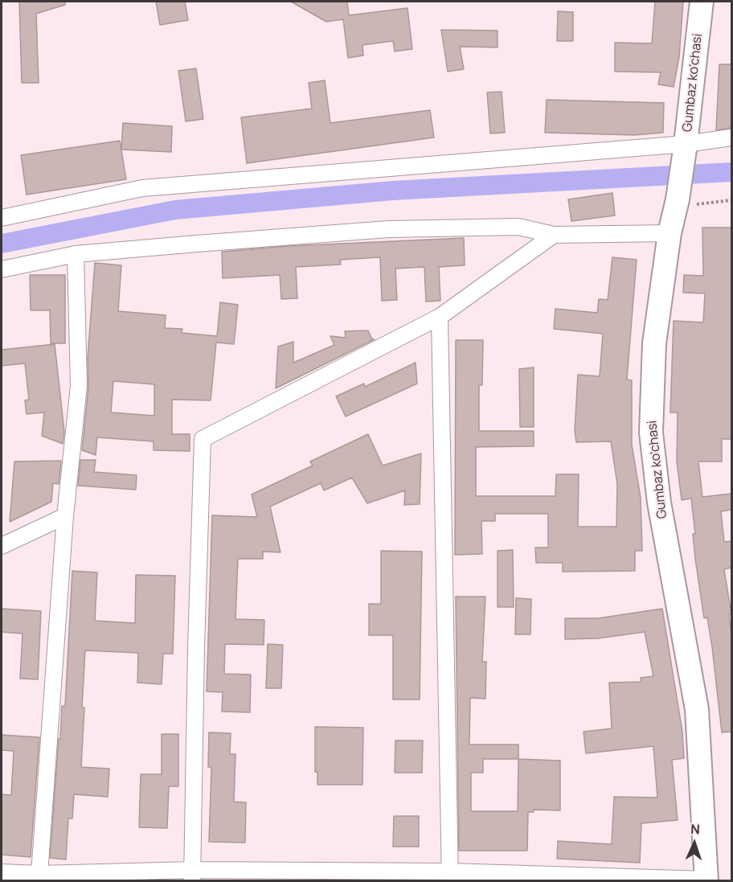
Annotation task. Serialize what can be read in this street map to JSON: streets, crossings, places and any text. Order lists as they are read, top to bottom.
{
  "streets": {
    "main road": ["Gumbaz ko'chasi"]
  },
  "north": "top"
}
